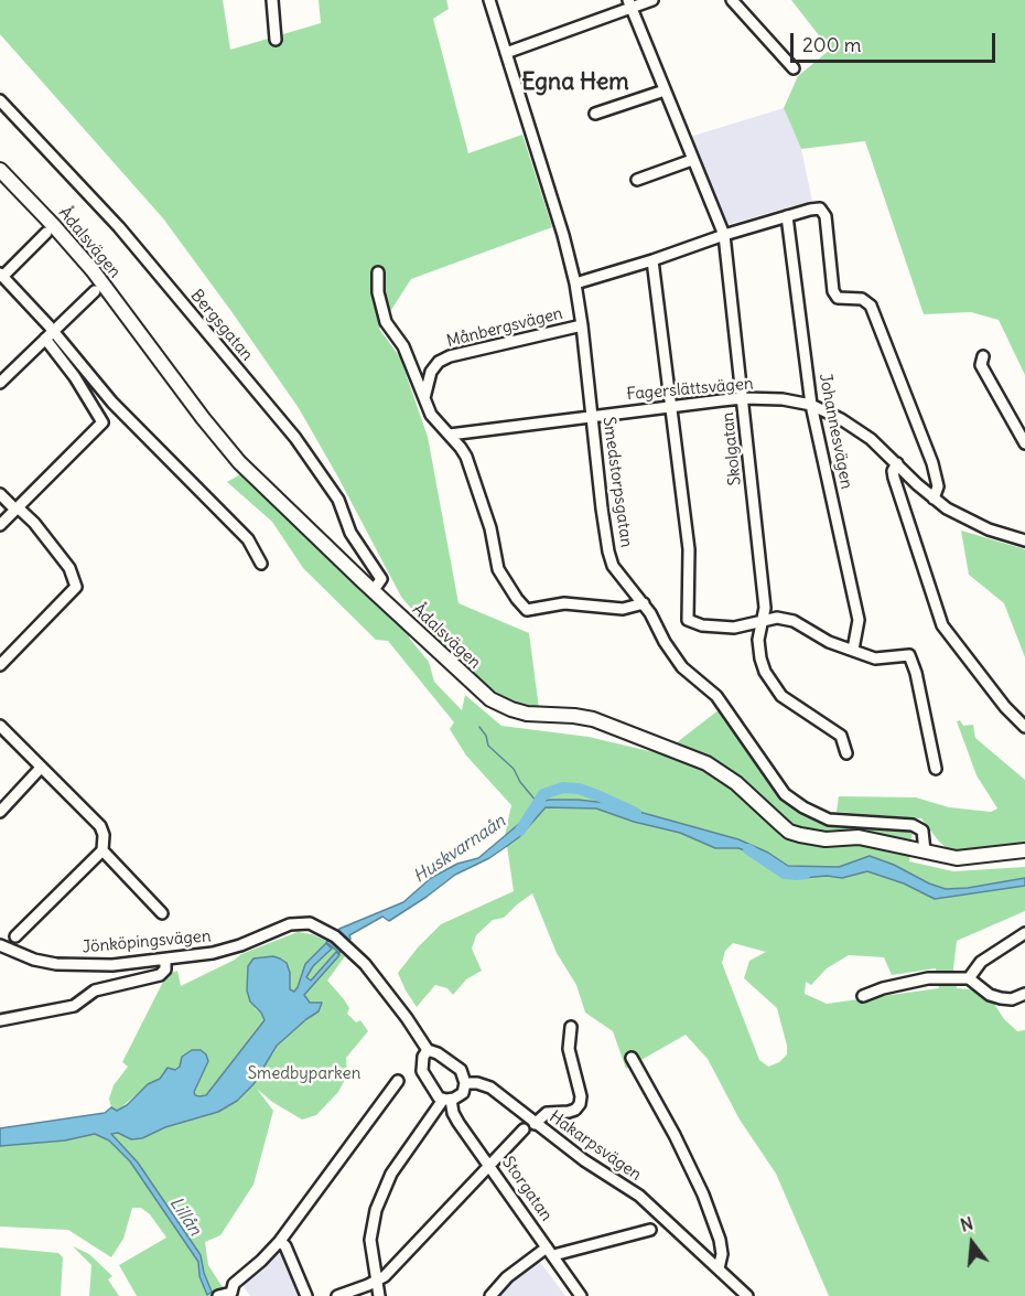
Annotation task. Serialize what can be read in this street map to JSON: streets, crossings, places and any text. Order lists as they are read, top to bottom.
{
  "streets": {
    "main road": ["Ådalsvägen"],
    "street": [
      "Bergsgatan",
      "Månbergsvägen",
      "Fagerslättsvägen",
      "Johannesvägen",
      "Skolgatan",
      "Smedstorpsgatan",
      "Jönköpingsvägen",
      "Hakarpsvägen",
      "Storgatan"
    ]
  },
  "crossings": [
    ["Ådalsvägen", "Bergsgatan"],
    ["Ådalsvägen", "Smedstorpsgatan"],
    ["Månbergsvägen", "Smedstorpsgatan"],
    ["Fagerslättsvägen", "Johannesvägen"],
    ["Fagerslättsvägen", "Skolgatan"],
    ["Fagerslättsvägen", "Smedstorpsgatan"],
    ["Jönköpingsvägen", "Storgatan"]
  ],
  "districts": ["Egna Hem"],
  "water": ["Huskvarnaån", "Lillån"],
  "parks": ["Smedbyparken"],
  "scale_bar": "200 m",
  "north": "top"
}
